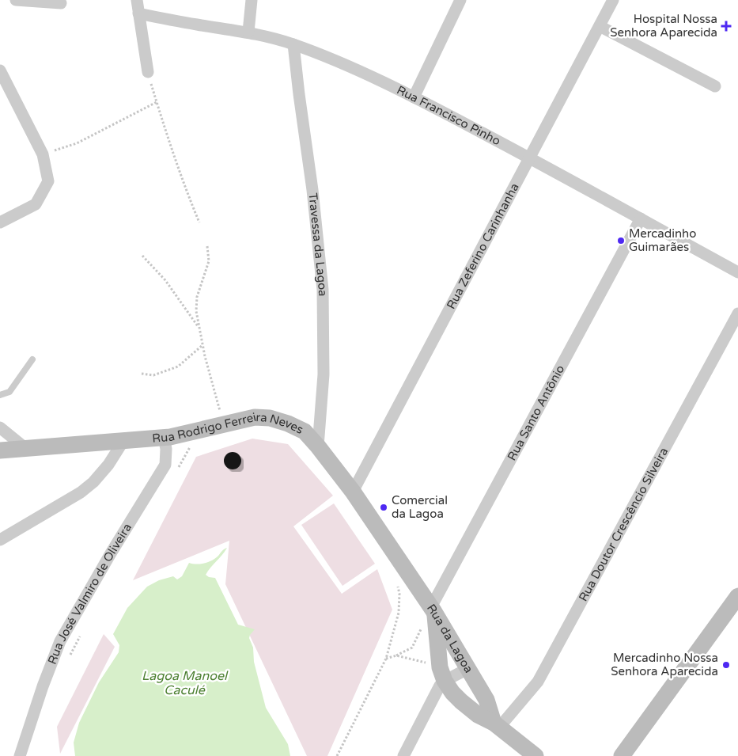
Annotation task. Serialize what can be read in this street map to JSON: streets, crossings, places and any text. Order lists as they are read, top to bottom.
{
  "streets": {
    "street": [
      "Rua Francisco Pinho",
      "Travessa da Lagoa",
      "Rua Zeferino Carinhanha",
      "Rua Santo Antônio",
      "Rua Rodrigo Ferreira Neves",
      "Rua Doutor Crescêncio Silveira",
      "Rua José Valmiro de Oliveira",
      "Rua da Lagoa"
    ]
  },
  "crossings": [
    ["Rua Francisco Pinho", "Travessa da Lagoa"],
    ["Rua Francisco Pinho", "Rua Zeferino Carinhanha"],
    ["Rua Francisco Pinho", "Rua Santo Antônio"],
    ["Travessa da Lagoa", "Rua Rodrigo Ferreira Neves"],
    ["Rua Zeferino Carinhanha", "Rua Rodrigo Ferreira Neves"],
    ["Rua Santo Antônio", "Rua Rodrigo Ferreira Neves"],
    ["Rua Santo Antônio", "Rua da Lagoa"],
    ["Rua Rodrigo Ferreira Neves", "Rua José Valmiro de Oliveira"],
    ["Rua Rodrigo Ferreira Neves", "Rua da Lagoa"],
    ["Rua Doutor Crescêncio Silveira", "Rua da Lagoa"]
  ],
  "water": ["Lagoa Manoel Caculé"],
  "places": {
    "health": ["Hospital Nossa Senhora Aparecida"],
    "other": ["Mercadinho Guimarães", "Comercial da Lagoa", "Mercadinho Nossa Senhora Aparecida"]
  }
}
